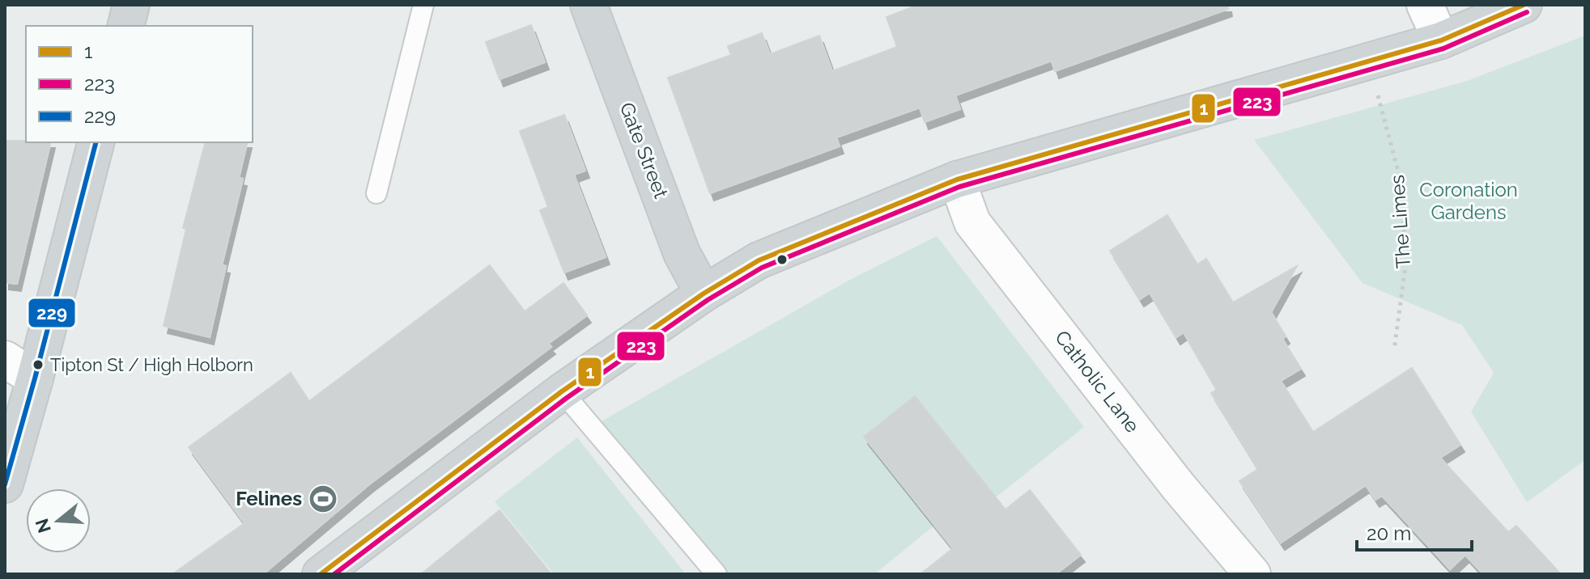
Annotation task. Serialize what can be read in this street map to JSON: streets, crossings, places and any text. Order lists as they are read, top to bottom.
{
  "streets": {
    "main road": ["Gate Street"],
    "street": ["Catholic Lane"],
    "path": ["The Limes"]
  },
  "parks": ["Coronation Gardens"],
  "places": {
    "other": ["Tipton St / High Holborn"],
    "sports": ["Felines"]
  },
  "lines": ["transit line 1", "transit line 223", "transit line 229"],
  "legend": ["1", "223", "229"],
  "scale_bar": "20 m",
  "north": "left"
}
